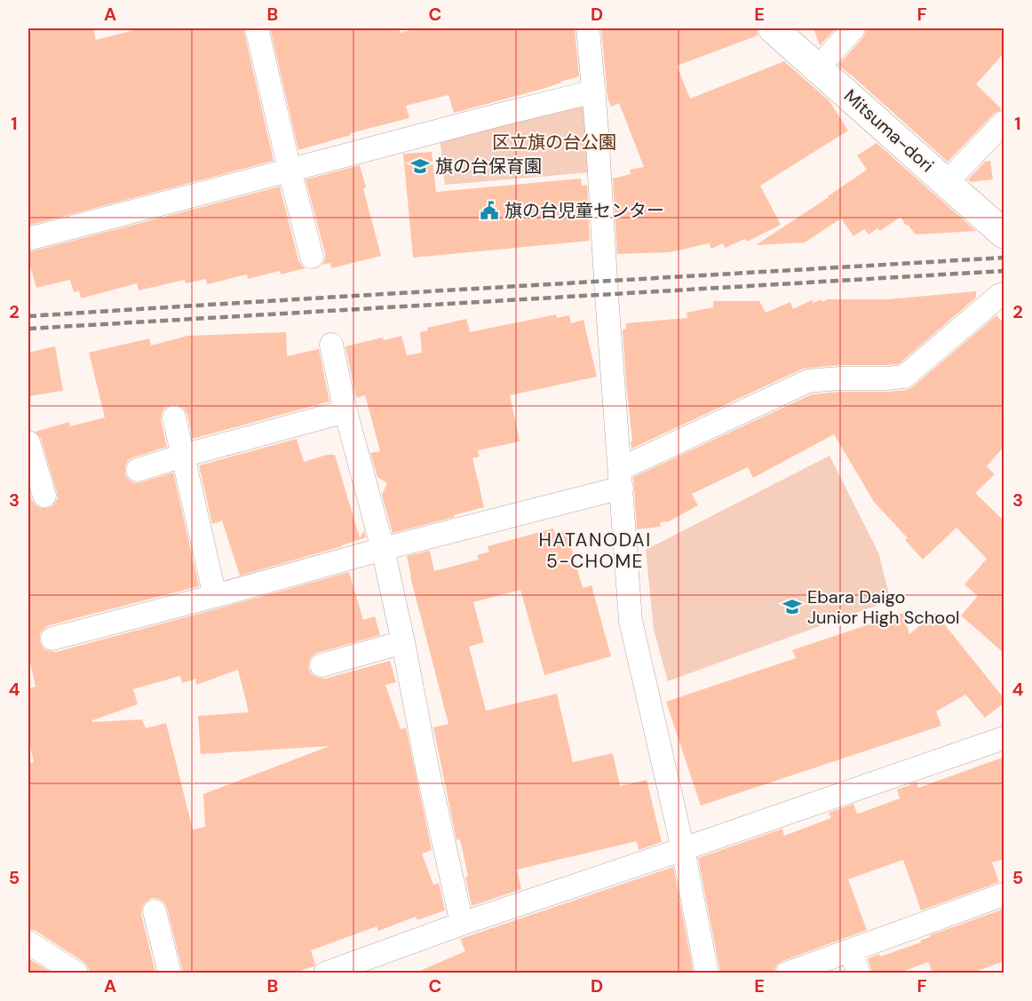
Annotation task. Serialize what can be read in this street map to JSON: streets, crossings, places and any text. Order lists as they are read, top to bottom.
{
  "streets": {
    "street": ["Mitsuma-dori"]
  },
  "districts": ["HATANODAI 5-CHOME"],
  "parks": ["区立旗の台公園"],
  "places": {
    "school or university": ["旗の台保育園", "Ebara Daigo Junior High School"],
    "public building": ["旗の台児童センター"]
  },
  "grid": {
    "columns": [
      "A",
      "B",
      "C",
      "D",
      "E",
      "F"
    ],
    "rows": [
      "1",
      "2",
      "3",
      "4",
      "5"
    ]
  }
}
